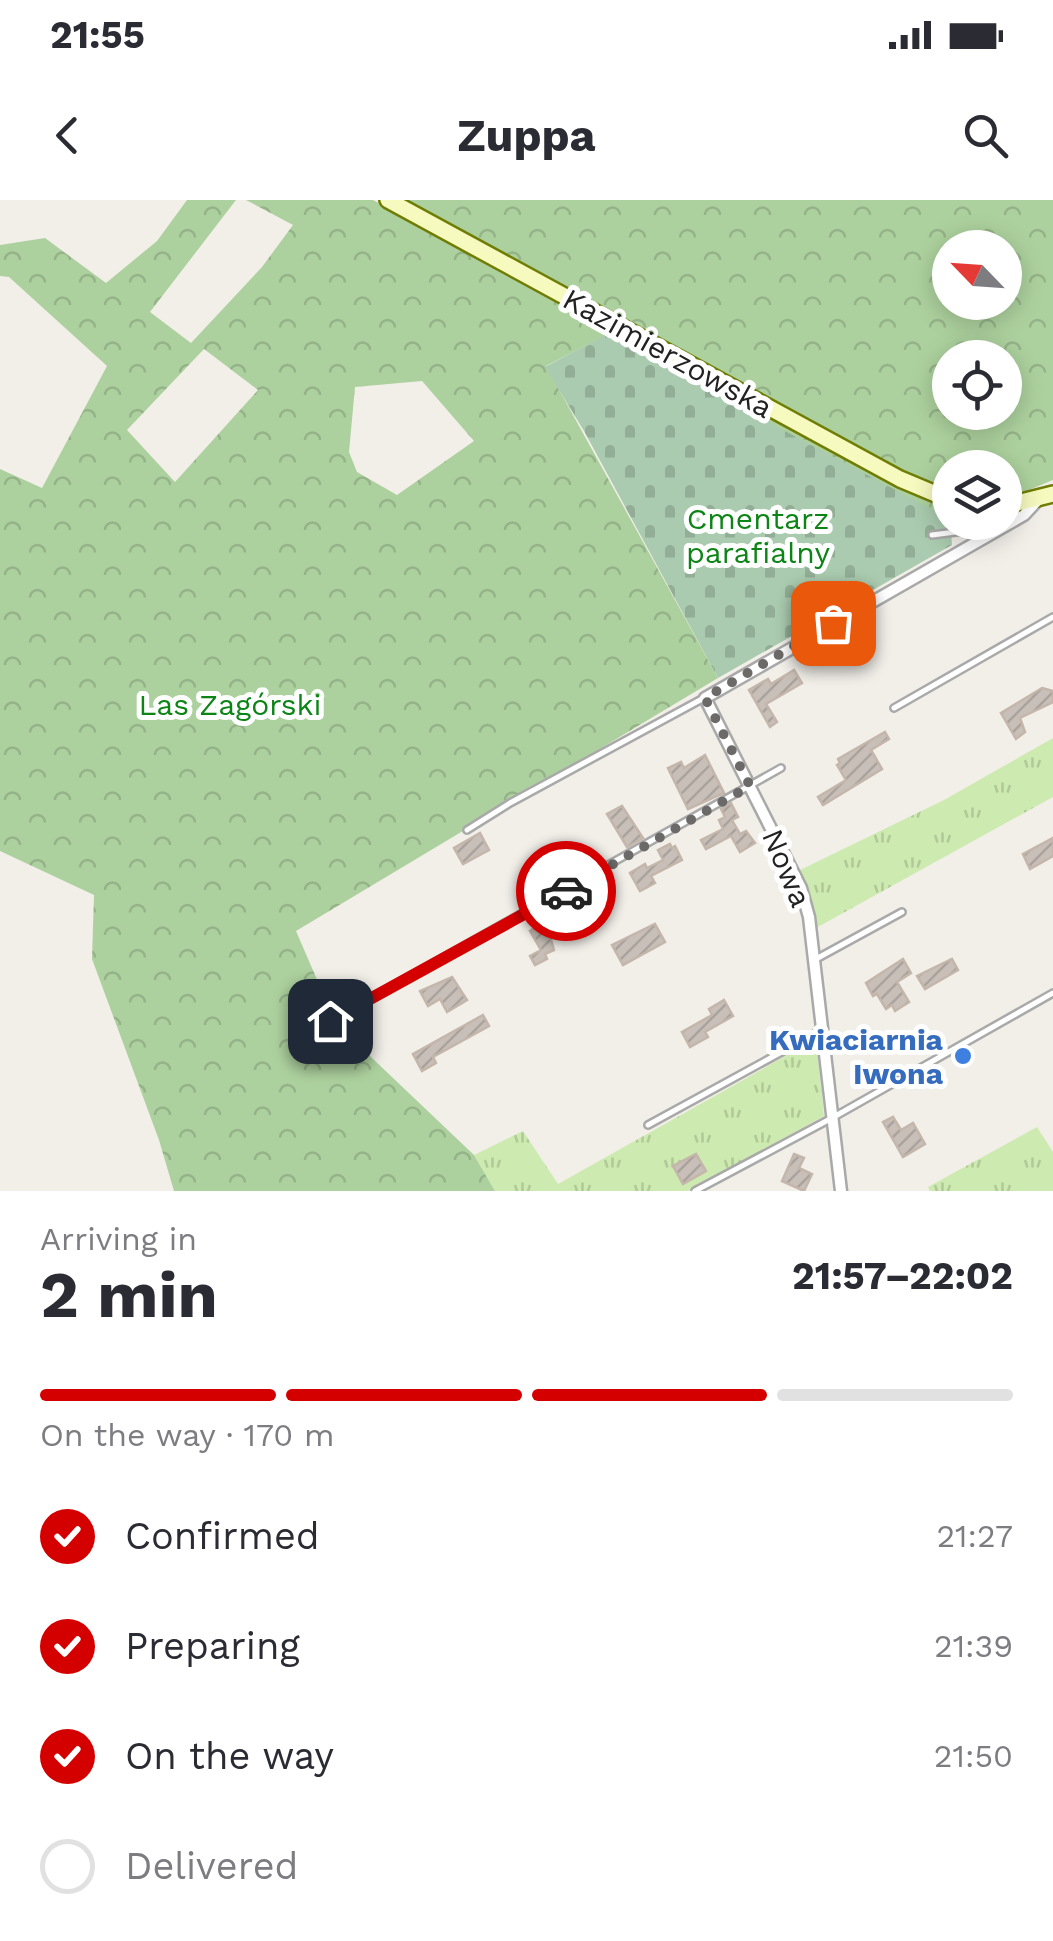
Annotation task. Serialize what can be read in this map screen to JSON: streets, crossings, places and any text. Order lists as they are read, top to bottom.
{
  "streets": {
    "street": ["Kazimierzowska", "Nowa"]
  },
  "parks": ["Cmentarz parafialny", "Las Zagórski"],
  "places": ["Kwiaciarnia Iwona"],
  "north": "top left",
  "page": {
    "status": "21:55",
    "header": "Zuppa",
    "heading": ["2 min", "Arriving in", "21:57–22:02"],
    "bar": "On the way · 170 m",
    "list": [
      ["Confirmed", "21:27"],
      ["Preparing", "21:39"],
      ["On the way", "21:50"],
      "Delivered"
    ]
  }
}
